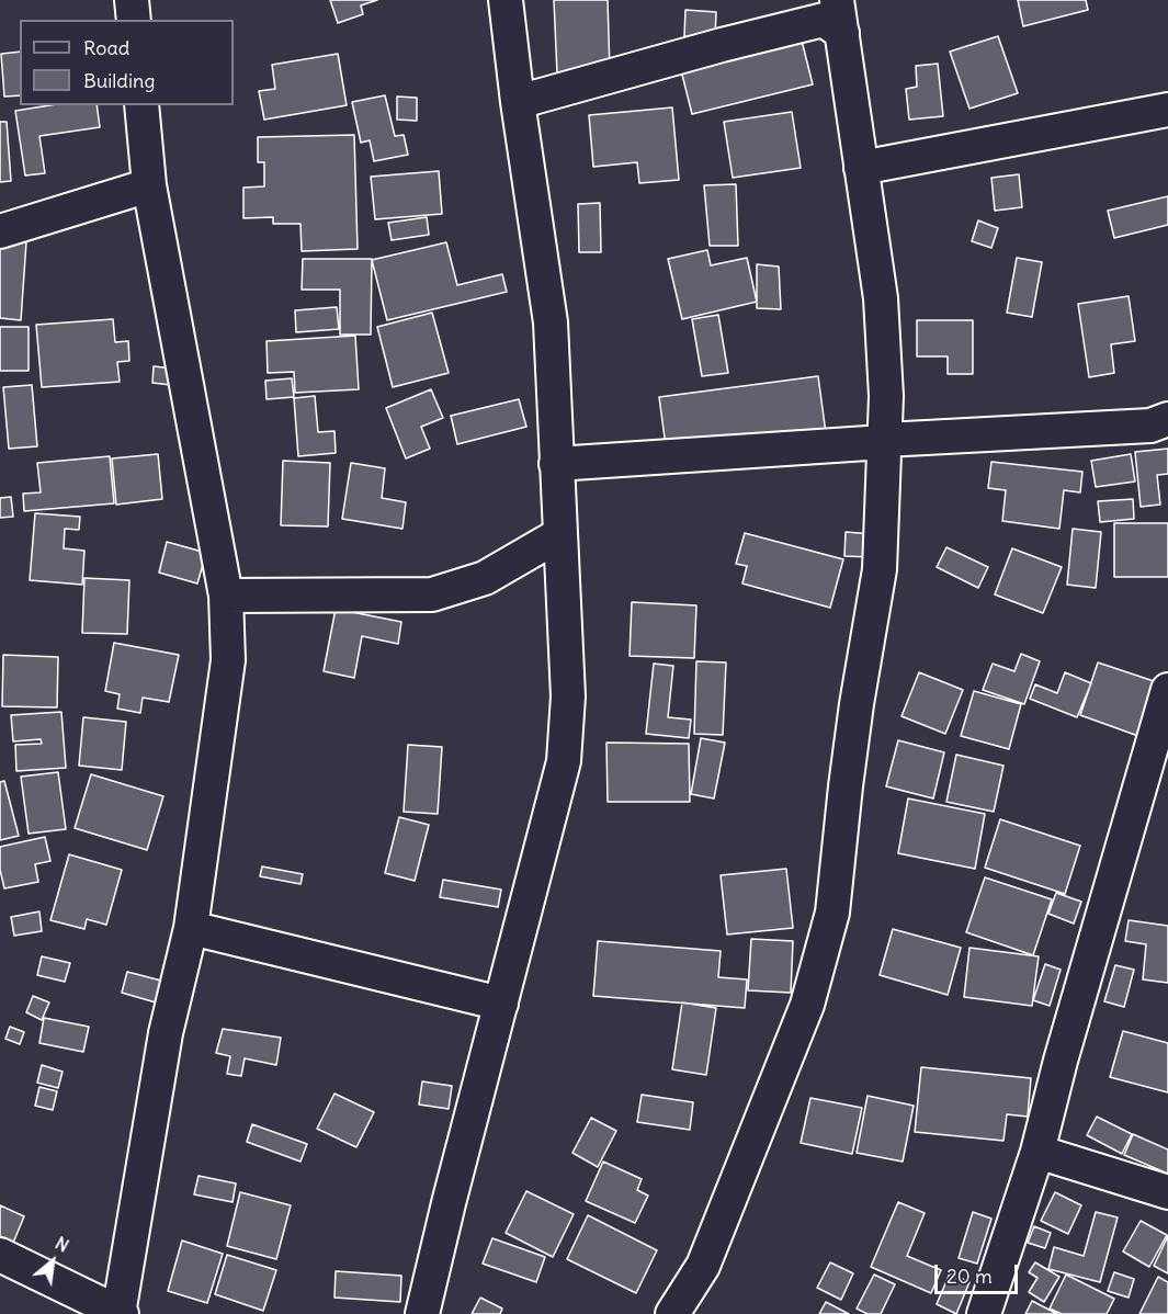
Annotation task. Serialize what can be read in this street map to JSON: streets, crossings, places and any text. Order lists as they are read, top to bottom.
{
  "legend": ["Road", "Building"],
  "scale_bar": "20 m",
  "north": "top right"
}
